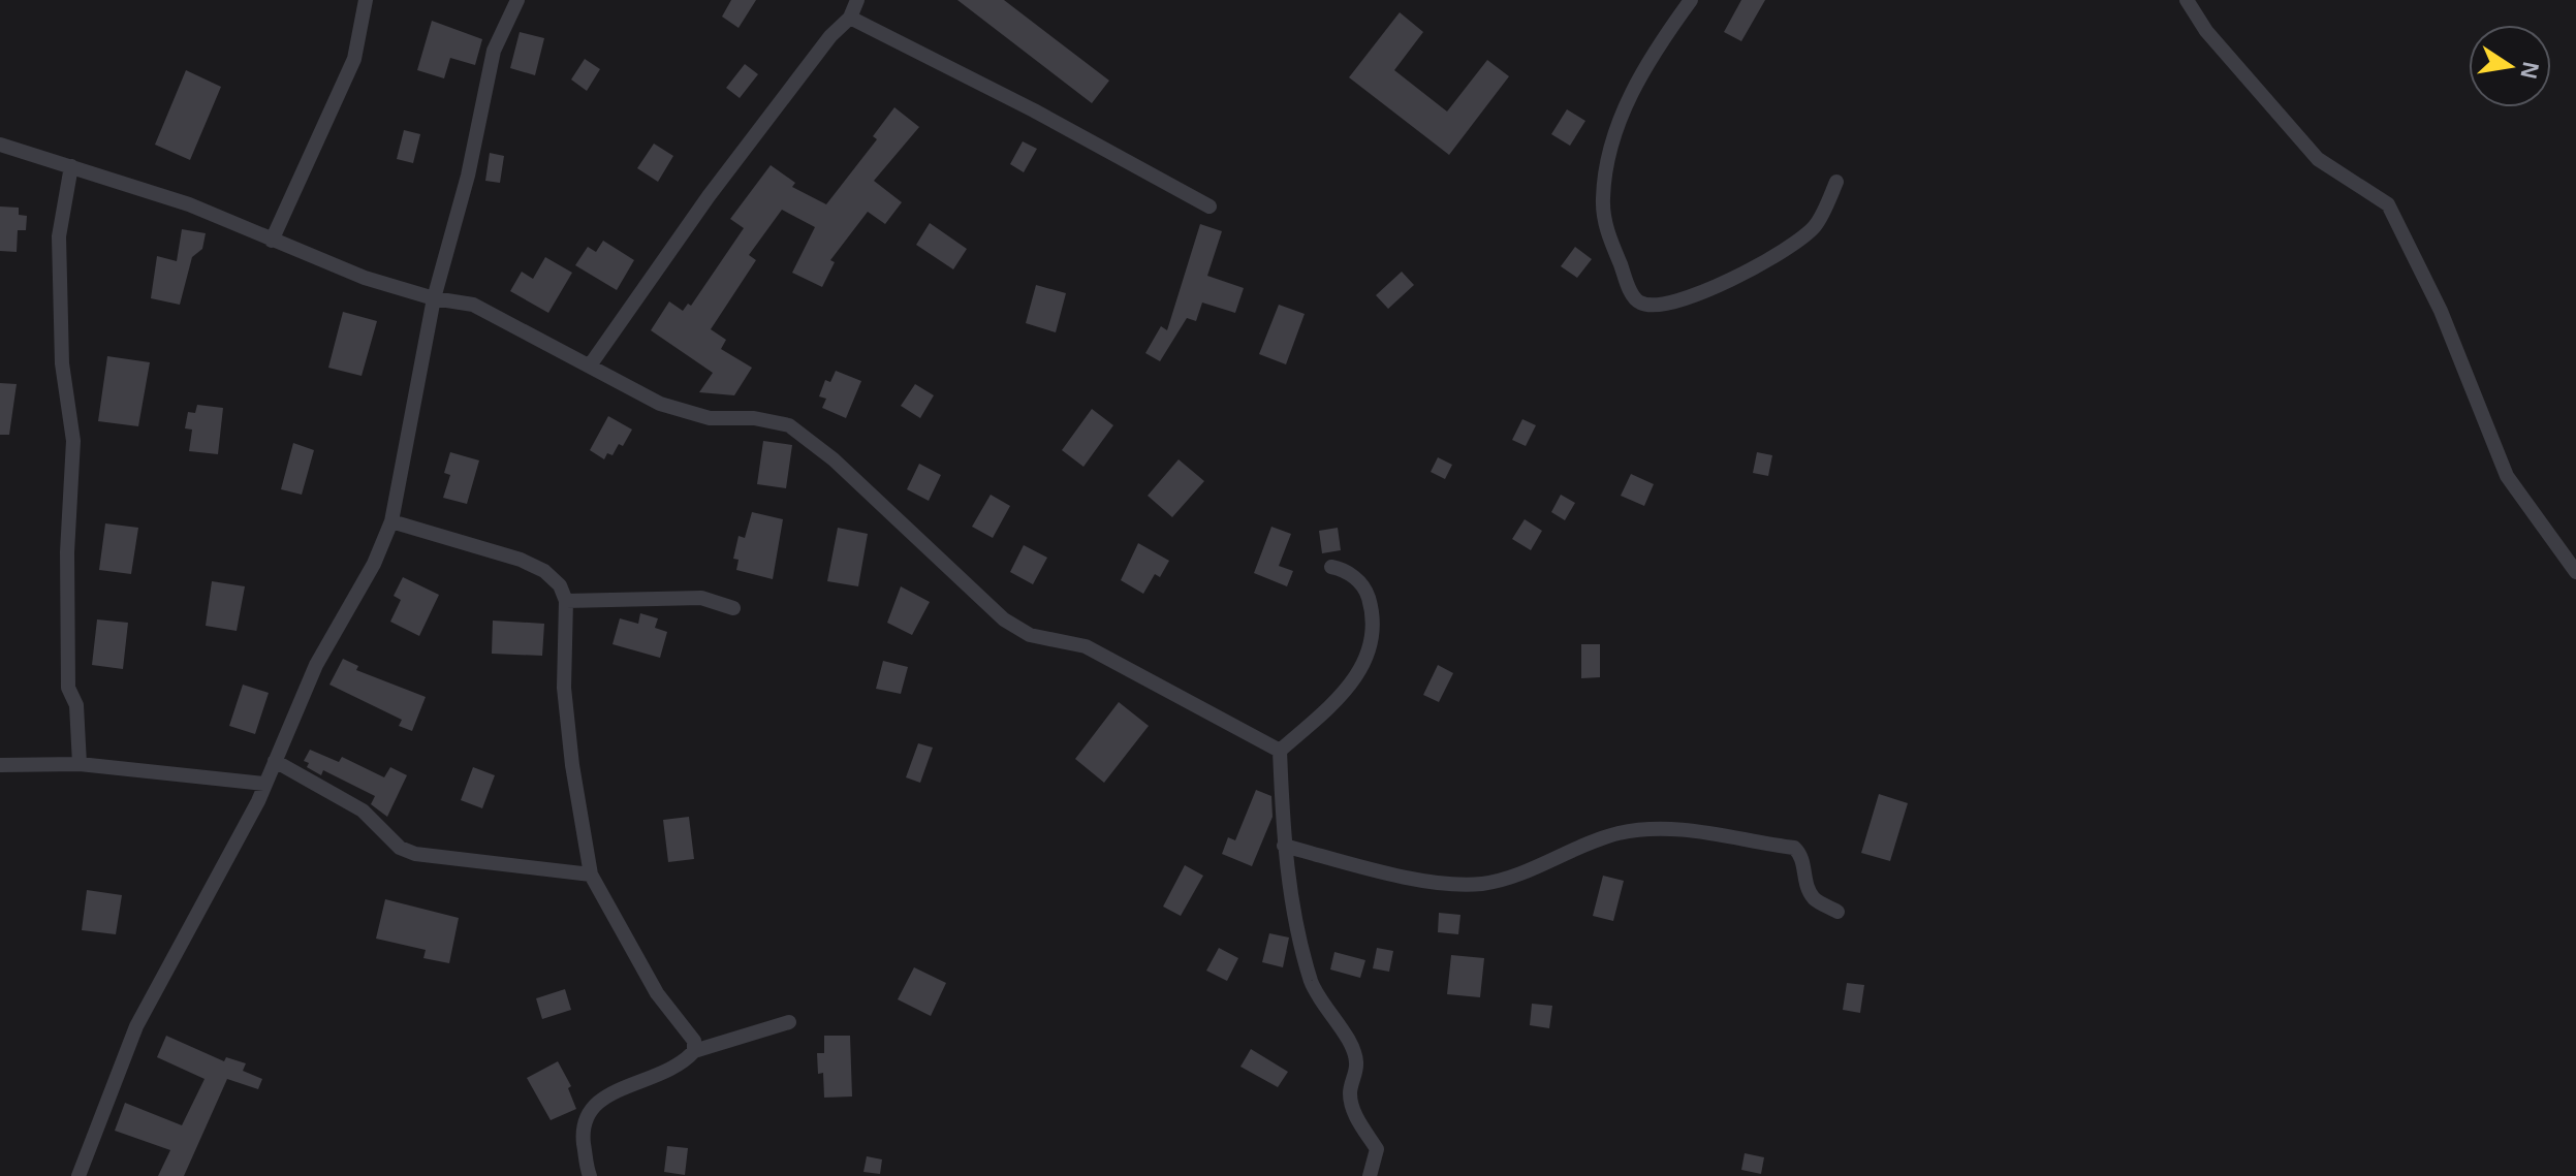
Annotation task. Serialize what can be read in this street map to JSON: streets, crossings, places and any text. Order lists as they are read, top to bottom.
{
  "north": "right"
}
